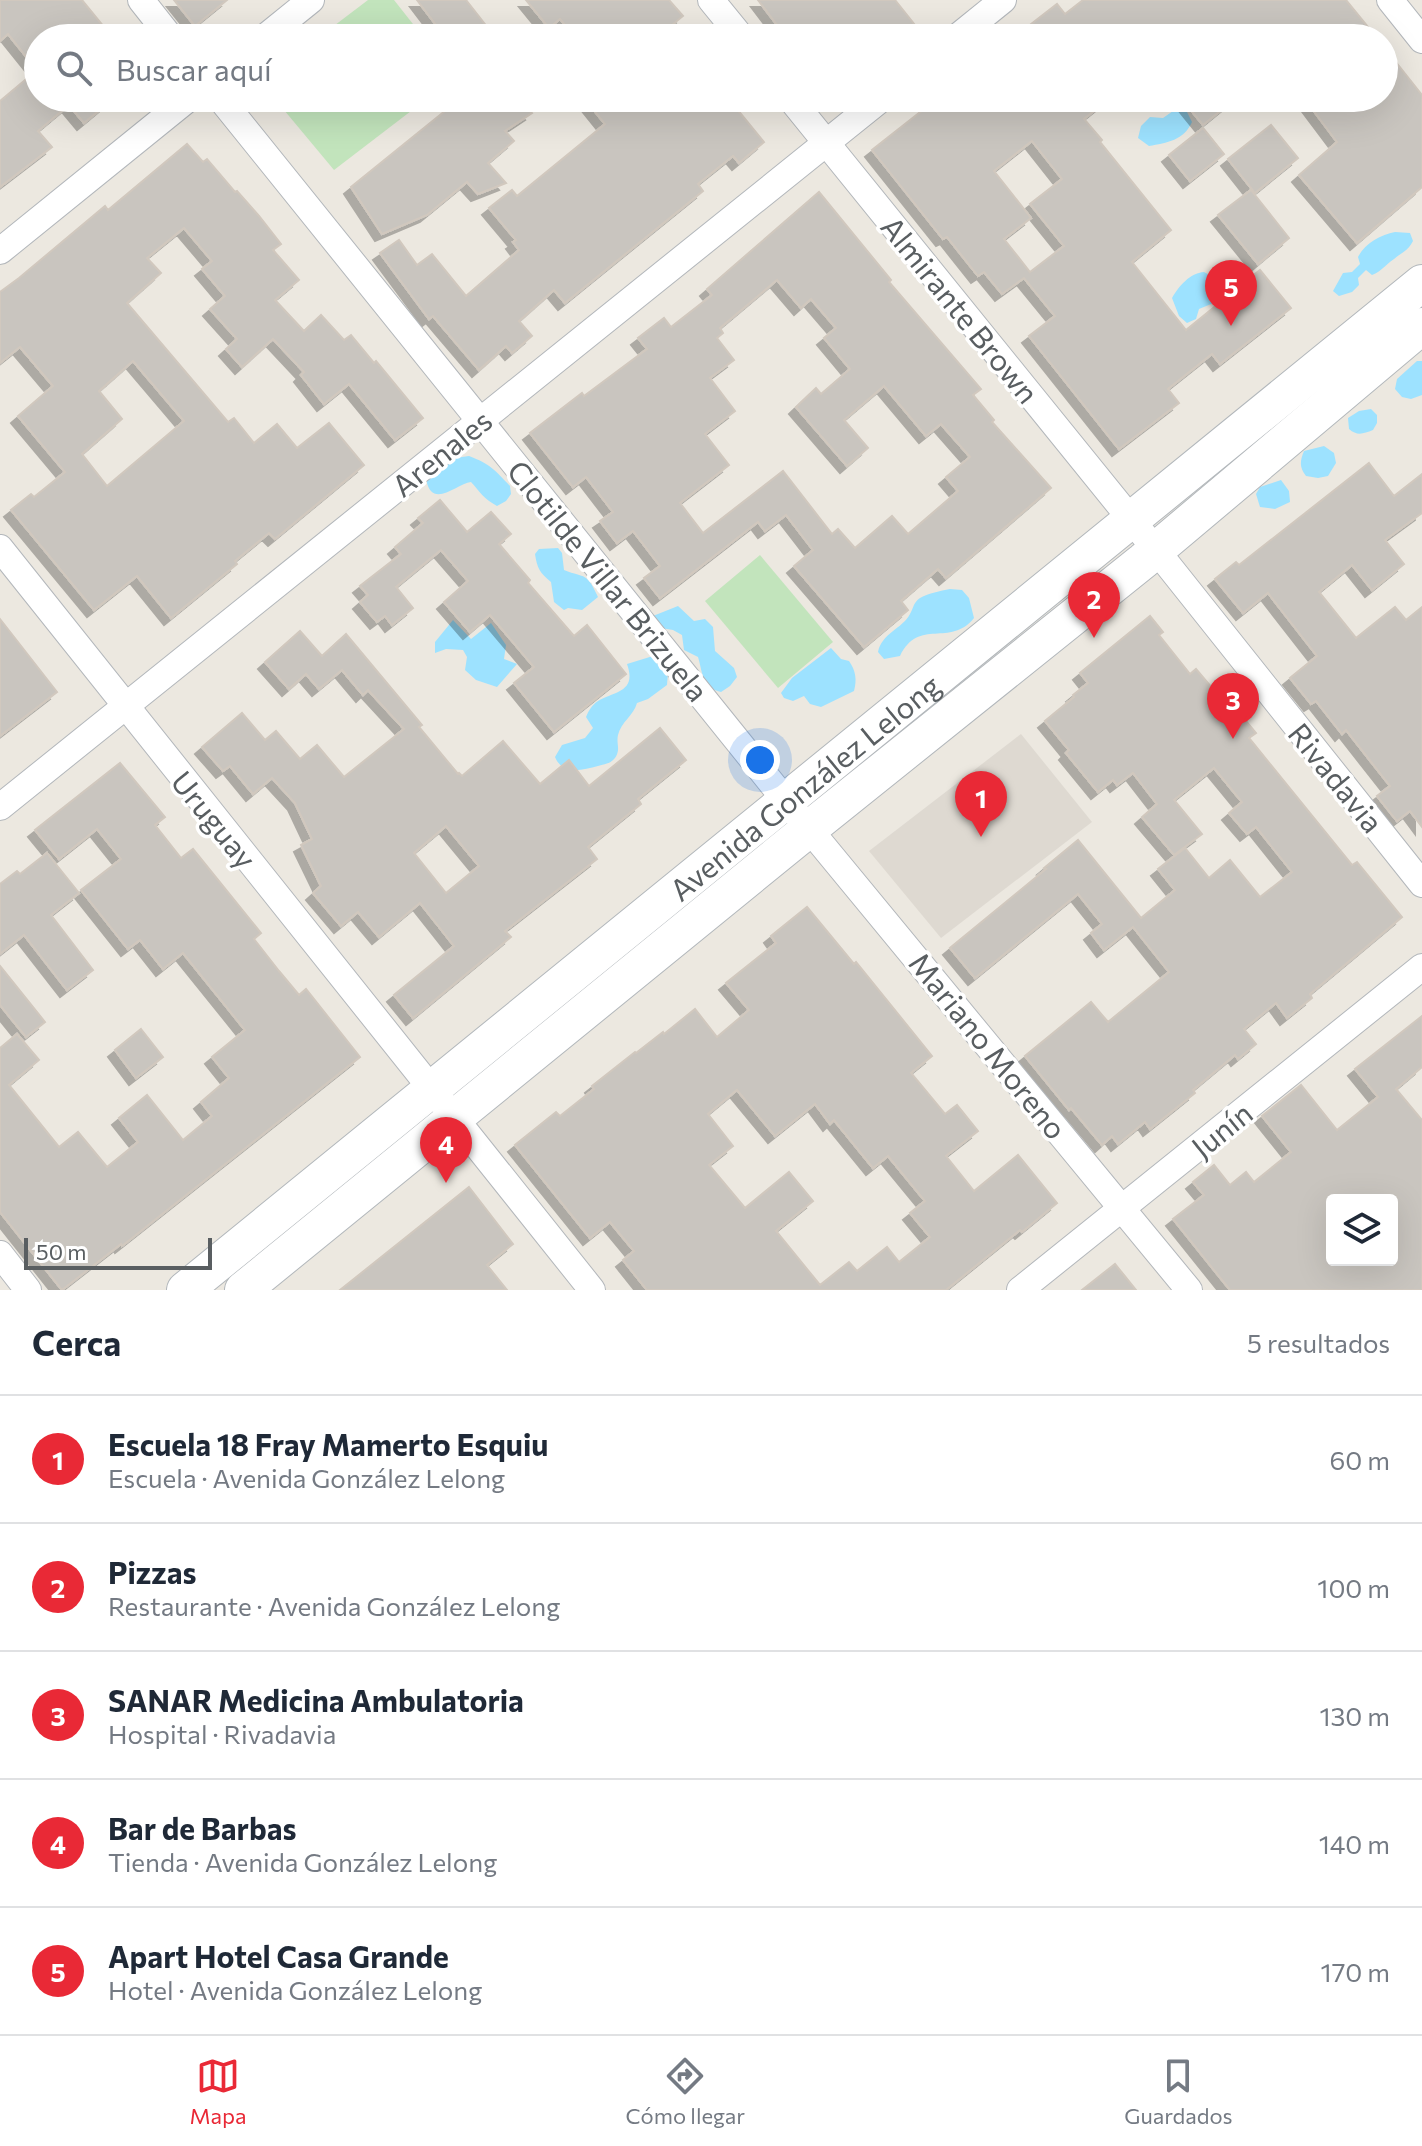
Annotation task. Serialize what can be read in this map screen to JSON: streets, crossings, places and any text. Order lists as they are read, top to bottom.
{
  "streets": {
    "main road": ["Avenida González Lelong"],
    "street": [
      "Almirante Brown",
      "Arenales",
      "Clotilde Villar Brizuela",
      "Rivadavia",
      "Uruguay",
      "Mariano Moreno",
      "Junín"
    ]
  },
  "crossings": [
    ["Almirante Brown", "Arenales"],
    ["Almirante Brown", "Rivadavia"],
    ["Almirante Brown", "Avenida González Lelong"],
    ["Arenales", "Clotilde Villar Brizuela"],
    ["Arenales", "Uruguay"],
    ["Clotilde Villar Brizuela", "Avenida González Lelong"],
    ["Clotilde Villar Brizuela", "Mariano Moreno"],
    ["Rivadavia", "Avenida González Lelong"],
    ["Avenida González Lelong", "Uruguay"],
    ["Avenida González Lelong", "Mariano Moreno"],
    ["Mariano Moreno", "Junín"]
  ],
  "scale_bar": "50 m",
  "page": {
    "search": "Buscar aquí",
    "pins": [
      "5",
      "2",
      "3",
      "1",
      "4"
    ],
    "scale": "50 m",
    "heading": ["Cerca", "5 resultados"],
    "list": [
      {
        "mark": "1",
        "name": "Escuela 18 Fray Mamerto Esquiu",
        "note": "Escuela · Avenida González Lelong",
        "value": "60 m"
      },
      {
        "mark": "2",
        "name": "Pizzas",
        "note": "Restaurante · Avenida González Lelong",
        "value": "100 m"
      },
      {
        "mark": "3",
        "name": "SANAR Medicina Ambulatoria",
        "note": "Hospital · Rivadavia",
        "value": "130 m"
      },
      {
        "mark": "4",
        "name": "Bar de Barbas",
        "note": "Tienda · Avenida González Lelong",
        "value": "140 m"
      },
      {
        "mark": "5",
        "name": "Apart Hotel Casa Grande",
        "note": "Hotel · Avenida González Lelong",
        "value": "170 m"
      }
    ],
    "nav": ["Mapa", "Cómo llegar", "Guardados"]
  }
}
